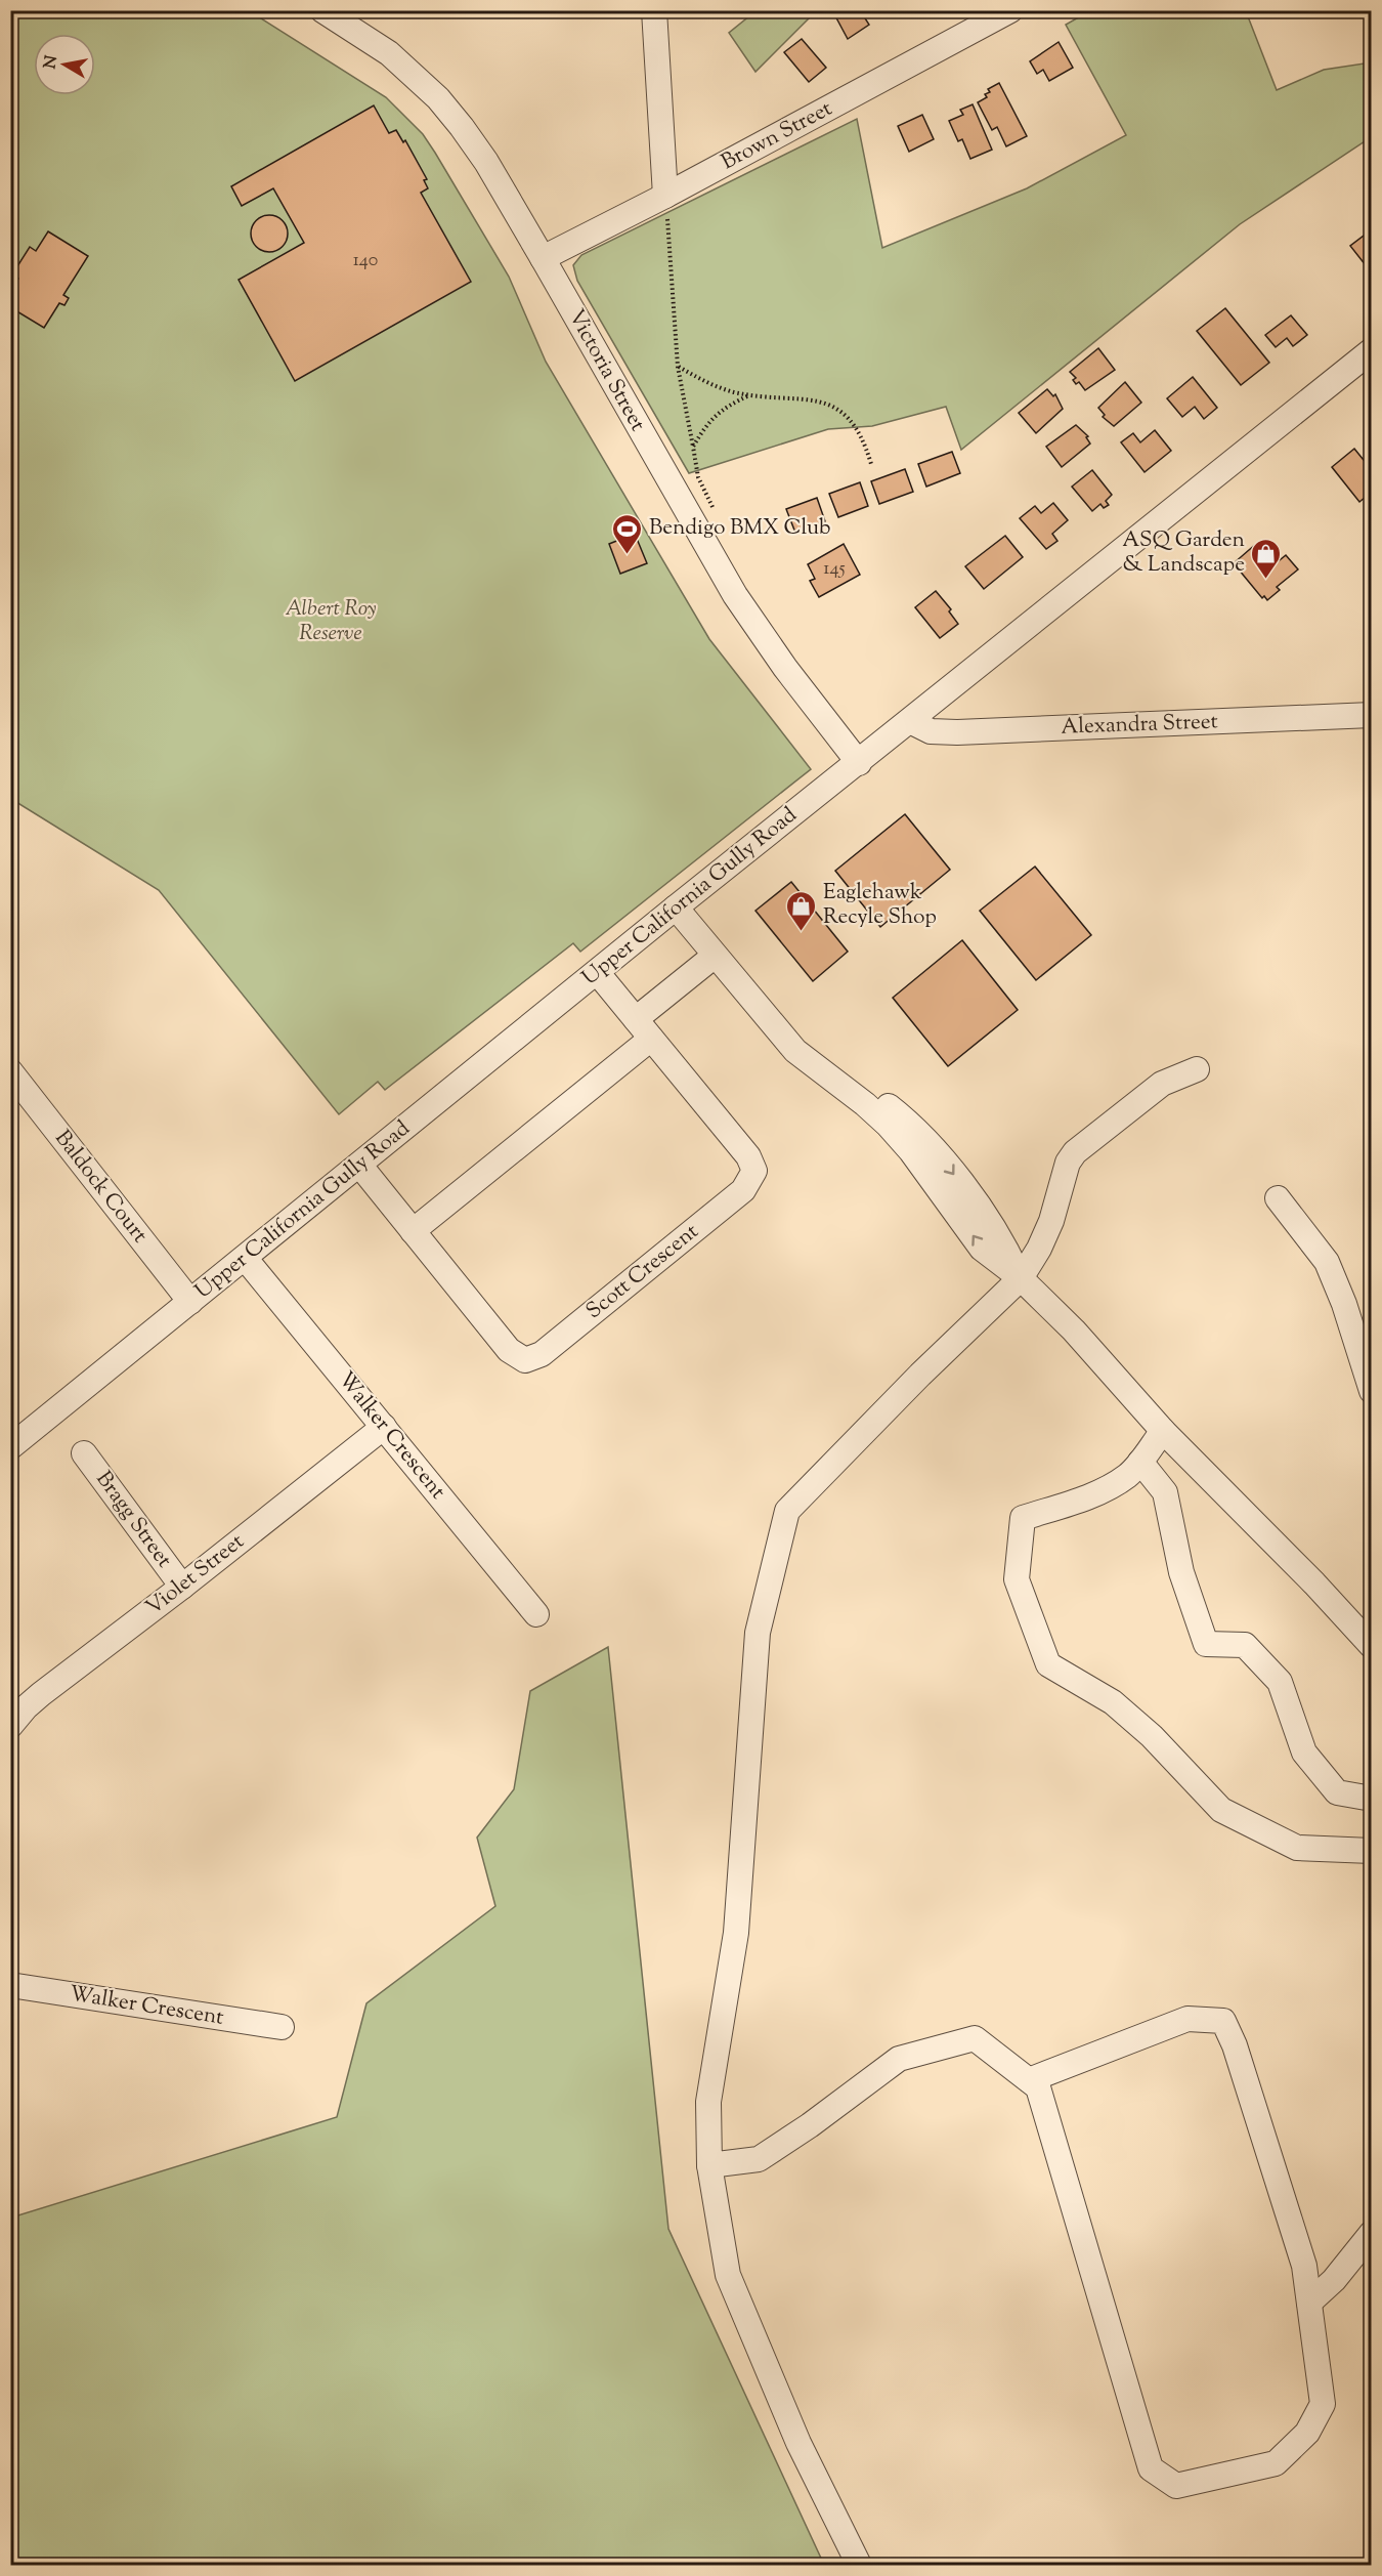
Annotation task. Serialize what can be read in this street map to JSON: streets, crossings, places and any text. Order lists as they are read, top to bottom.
{
  "streets": {
    "street": [
      "Brown Street",
      "Victoria Street",
      "Alexandra Street",
      "Upper California Gully Road",
      "Baldock Court",
      "Scott Crescent",
      "Walker Crescent",
      "Bragg Street",
      "Violet Street"
    ]
  },
  "crossings": [
    ["Brown Street", "Victoria Street"],
    ["Victoria Street", "Upper California Gully Road"],
    ["Alexandra Street", "Upper California Gully Road"],
    ["Upper California Gully Road", "Baldock Court"],
    ["Upper California Gully Road", "Scott Crescent"],
    ["Upper California Gully Road", "Walker Crescent"],
    ["Walker Crescent", "Violet Street"],
    ["Bragg Street", "Violet Street"]
  ],
  "parks": ["Albert Roy Reserve"],
  "places": {
    "sports": ["Bendigo BMX Club"],
    "shop": ["ASQ Garden & Landscape", "Eaglehawk Recyle Shop"]
  },
  "house_numbers": ["140", "145"],
  "north": "left"
}
